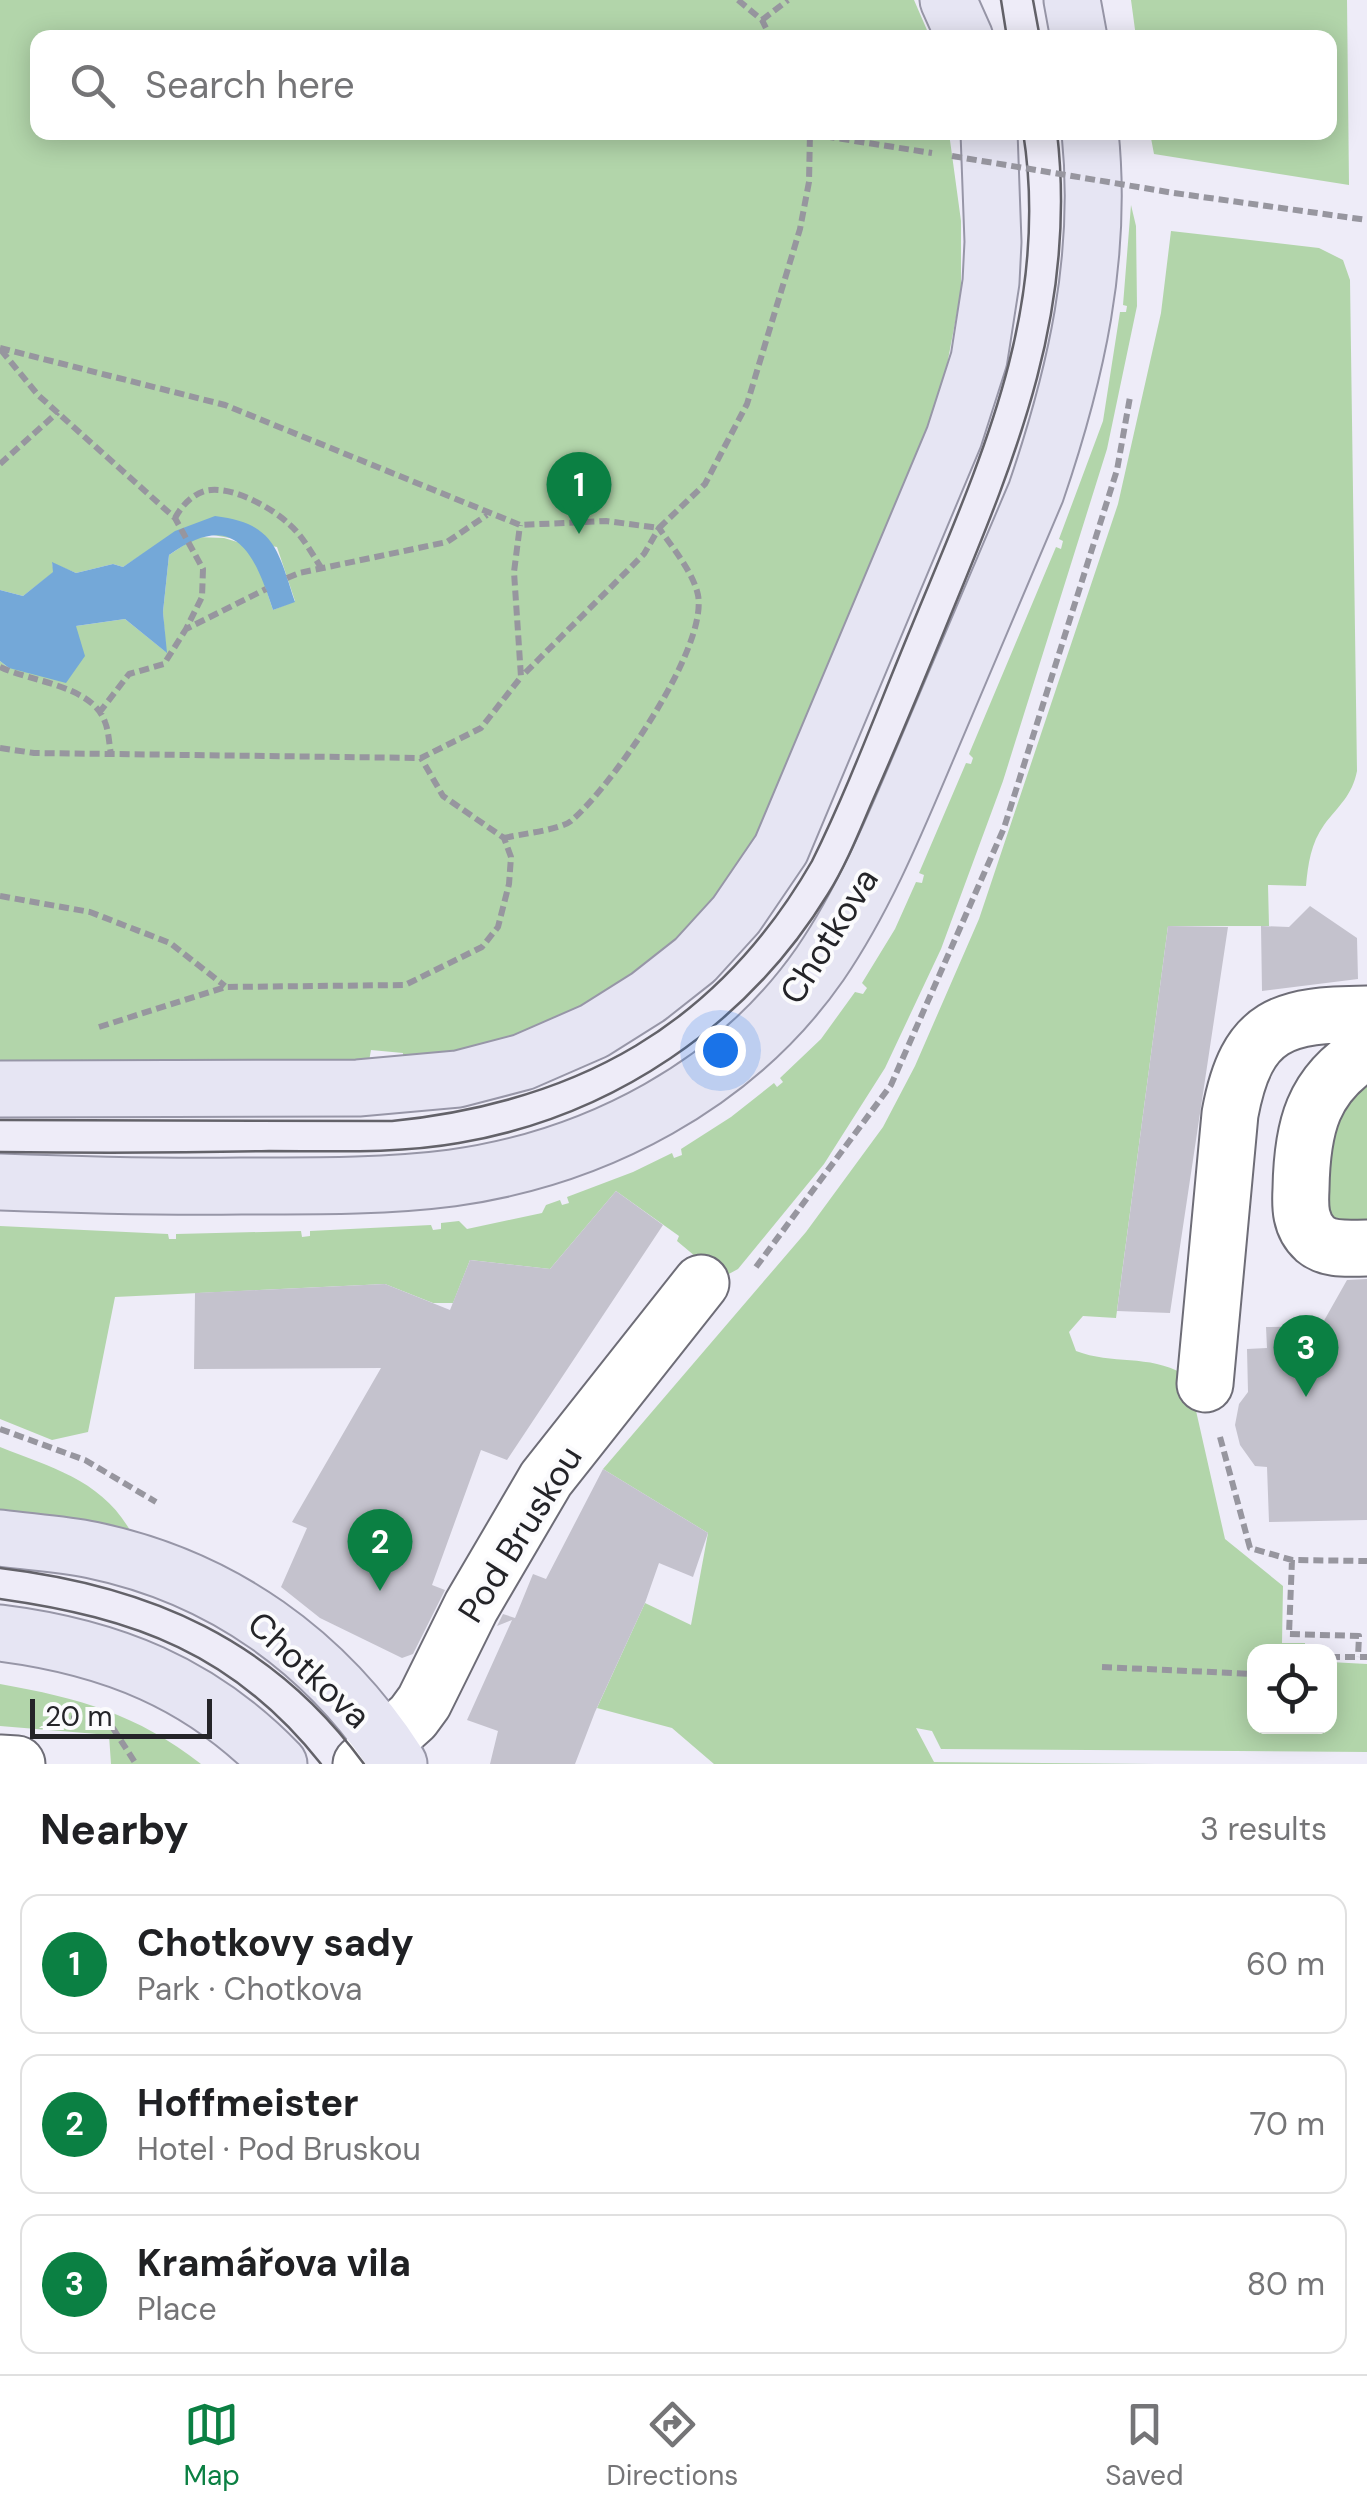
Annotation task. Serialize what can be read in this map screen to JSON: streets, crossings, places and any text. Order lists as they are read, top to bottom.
{
  "streets": {
    "main road": ["Chotkova"],
    "street": ["Pod Bruskou"]
  },
  "crossings": [
    ["Chotkova", "Pod Bruskou"]
  ],
  "scale_bar": "20 m",
  "page": {
    "search": "Search here",
    "pins": ["1", "3", "2"],
    "scale": "20 m",
    "heading": ["Nearby", "3 results"],
    "list": [
      {
        "mark": "1",
        "name": "Chotkovy sady",
        "note": "Park · Chotkova",
        "value": "60 m"
      },
      {
        "mark": "2",
        "name": "Hoffmeister",
        "note": "Hotel · Pod Bruskou",
        "value": "70 m"
      },
      {
        "mark": "3",
        "name": "Kramářova vila",
        "note": "Place",
        "value": "80 m"
      }
    ],
    "nav": ["Map", "Directions", "Saved"]
  }
}
